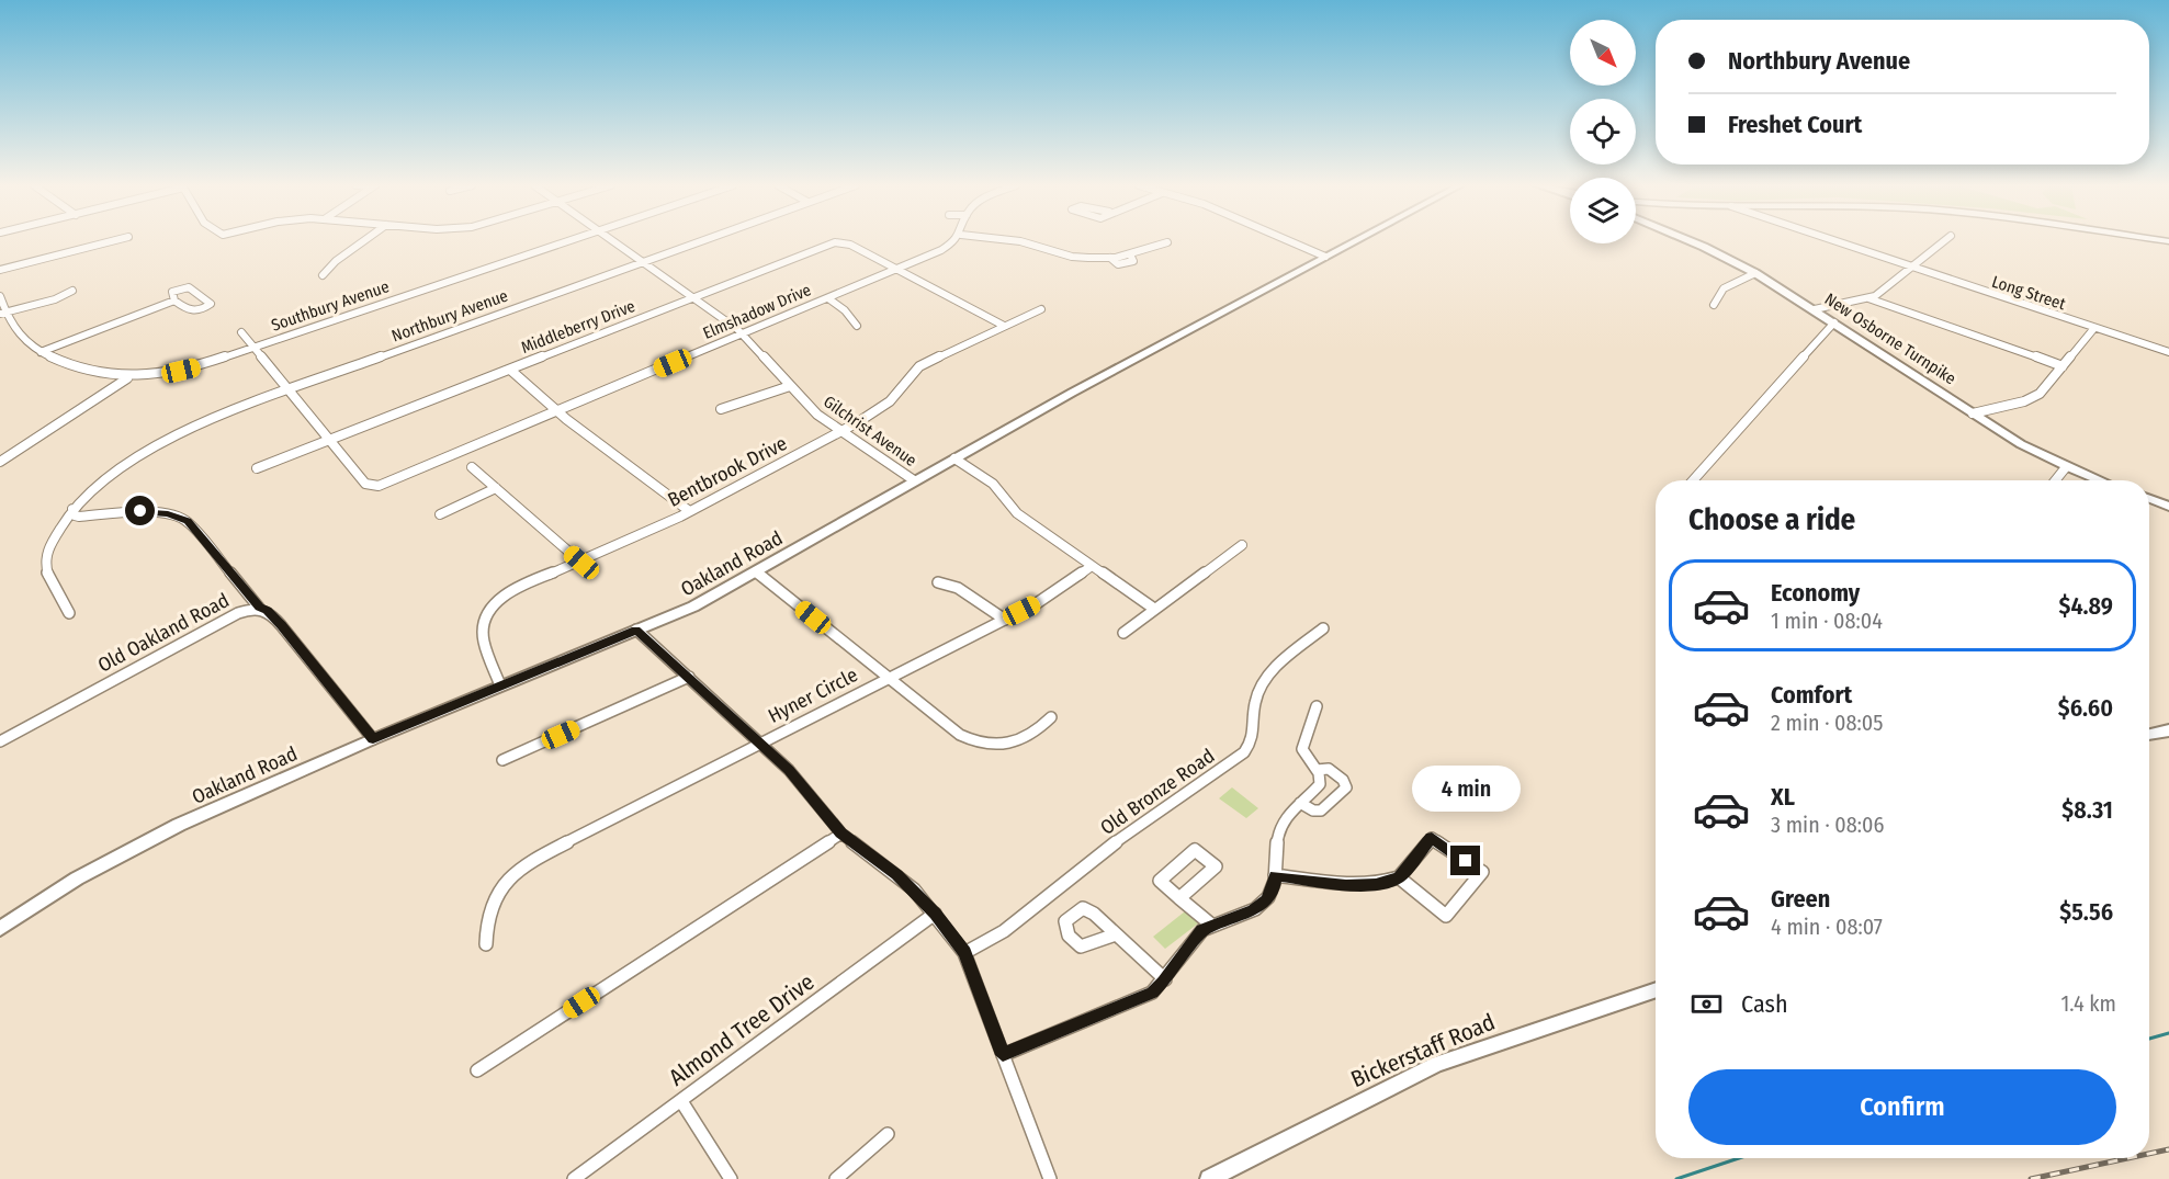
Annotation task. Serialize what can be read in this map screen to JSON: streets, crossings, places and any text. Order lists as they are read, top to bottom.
{
  "streets": {
    "street": [
      "Long Street",
      "Southbury Avenue",
      "Elmshadow Drive",
      "Northbury Avenue",
      "Middleberry Drive",
      "New Osborne Turnpike",
      "Gilchrist Avenue",
      "Bentbrook Drive",
      "Oakland Road",
      "Old Oakland Road",
      "Hyner Circle",
      "Old Bronze Road",
      "Almond Tree Drive",
      "Bickerstaff Road"
    ]
  },
  "crossings": [
    ["Elmshadow Drive", "Middleberry Drive"],
    ["Elmshadow Drive", "Gilchrist Avenue"],
    ["Northbury Avenue", "Gilchrist Avenue"],
    ["Middleberry Drive", "Gilchrist Avenue"],
    ["Gilchrist Avenue", "Bentbrook Drive"],
    ["Gilchrist Avenue", "Oakland Road"],
    ["Bentbrook Drive", "Oakland Road"],
    ["Oakland Road", "Old Oakland Road"]
  ],
  "north": "bottom right",
  "page": {
    "banner": ["Northbury Avenue", "Freshet Court"],
    "heading": "Choose a ride",
    "list": [
      {
        "name": "Economy",
        "note": "1 min · 08:04",
        "value": "$4.89"
      },
      {
        "name": "Comfort",
        "note": "2 min · 08:05",
        "value": "$6.60"
      },
      {
        "name": "XL",
        "note": "3 min · 08:06",
        "value": "$8.31"
      },
      {
        "name": "Green",
        "note": "4 min · 08:07",
        "value": "$5.56"
      }
    ],
    "bubble": "4 min",
    "pay": ["Cash", "1.4 km"],
    "buttons": "Confirm"
  }
}
